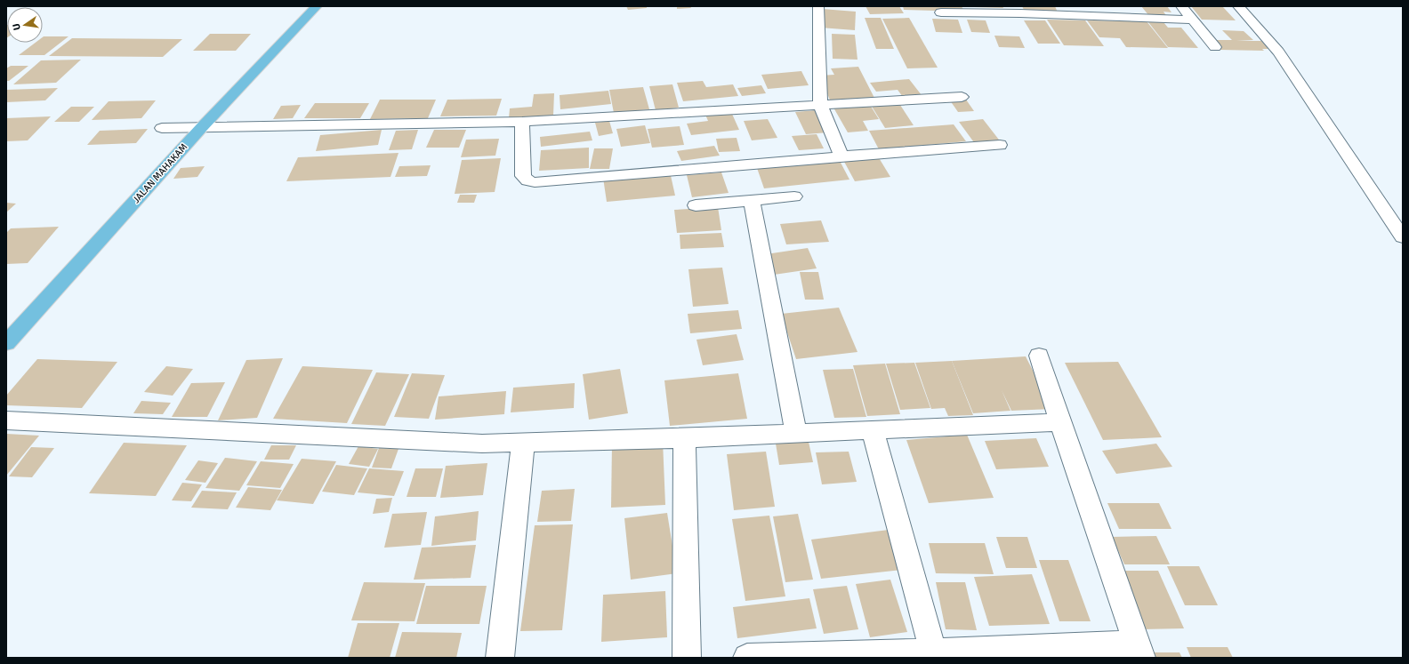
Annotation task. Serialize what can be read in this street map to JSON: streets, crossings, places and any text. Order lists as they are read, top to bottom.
{
  "streets": {
    "main road": ["JALAN MAHAKAM"]
  },
  "north": "left"
}
